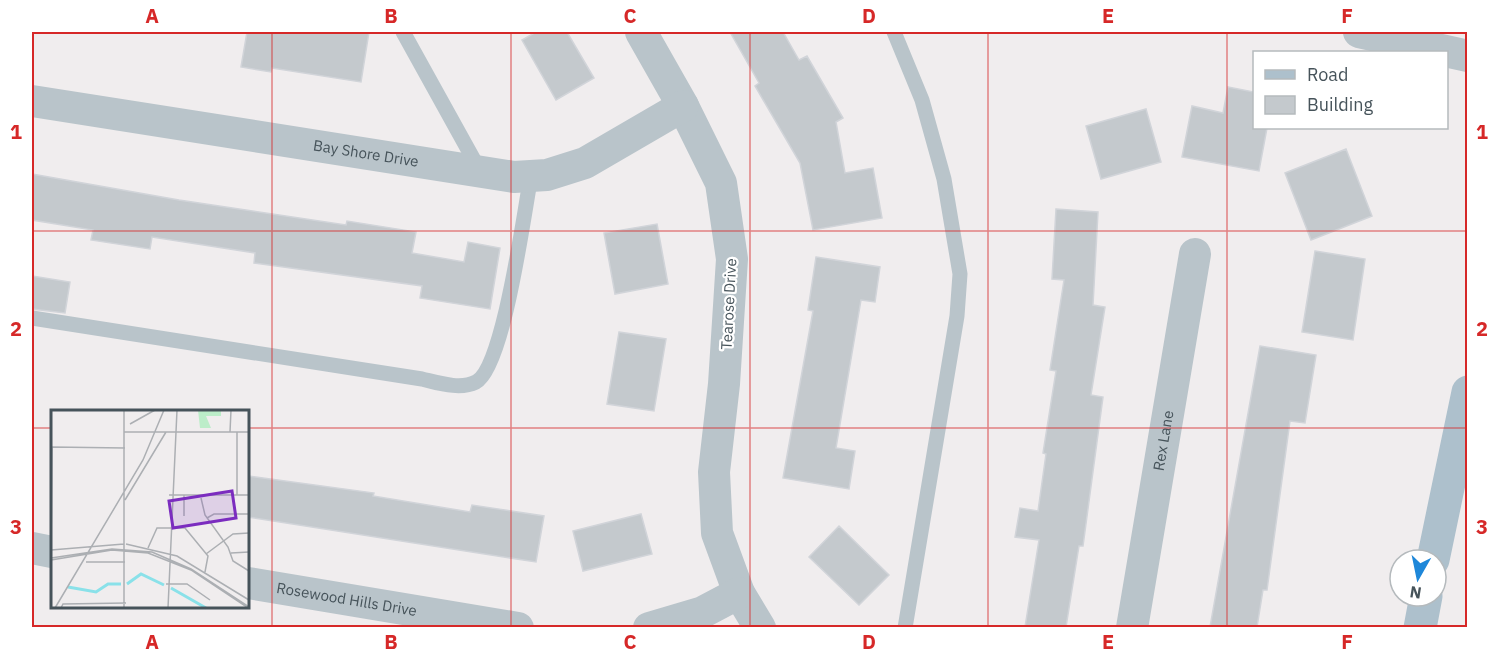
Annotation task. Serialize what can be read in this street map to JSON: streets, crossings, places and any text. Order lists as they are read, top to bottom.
{
  "streets": {
    "street": [
      "Bay Shore Drive",
      "Tearose Drive",
      "Rex Lane",
      "Rosewood Hills Drive"
    ]
  },
  "crossings": [
    ["Bay Shore Drive", "Tearose Drive"]
  ],
  "legend": ["Road", "Building"],
  "north": "bottom",
  "grid": {
    "columns": [
      "A",
      "B",
      "C",
      "D",
      "E",
      "F"
    ],
    "rows": ["1", "2", "3"]
  }
}
